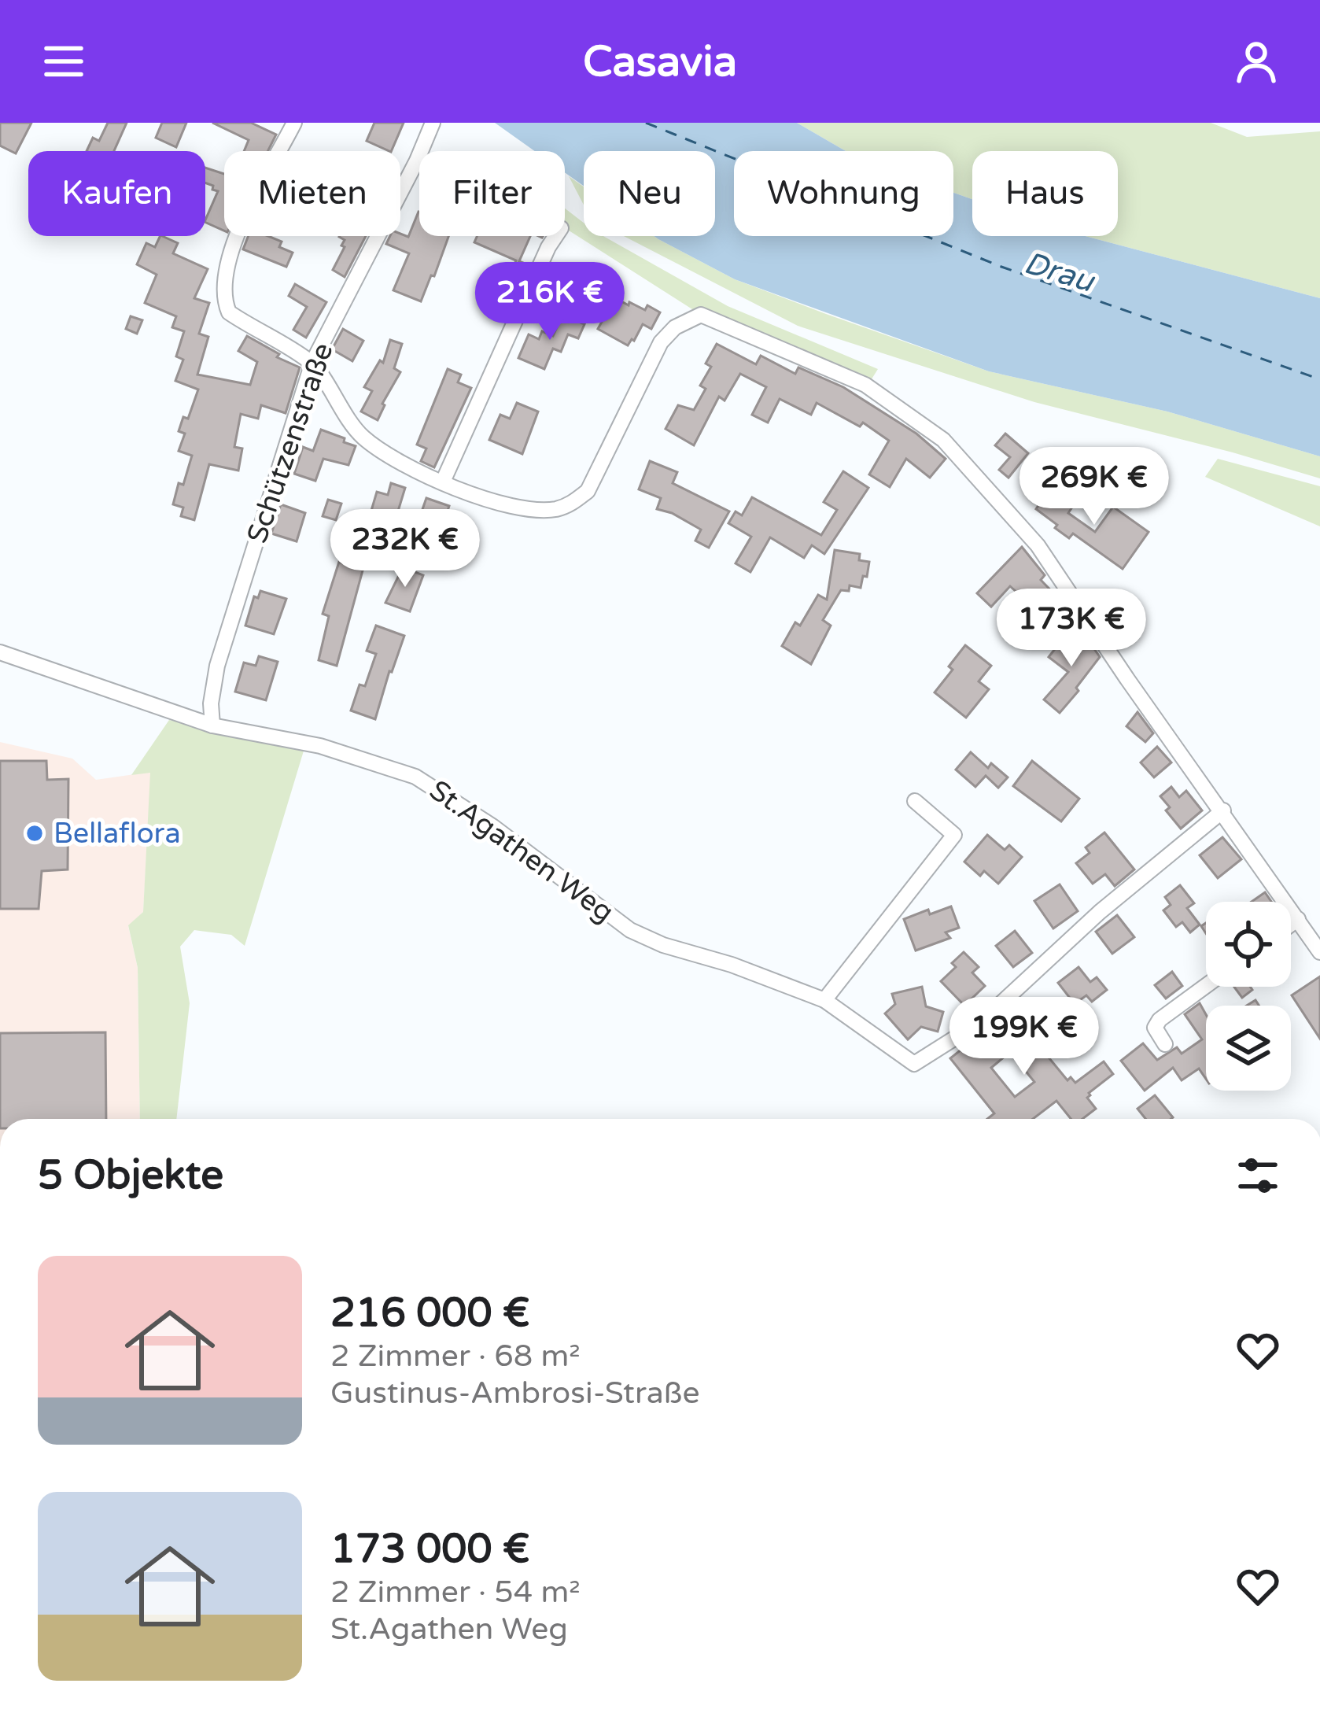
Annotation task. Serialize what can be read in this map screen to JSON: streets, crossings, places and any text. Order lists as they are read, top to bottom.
{
  "streets": {
    "street": ["Schützenstraße", "St.Agathen Weg"]
  },
  "crossings": [
    ["Schützenstraße", "St.Agathen Weg"]
  ],
  "water": ["Drau"],
  "places": ["Bellaflora"],
  "page": {
    "header": "Casavia",
    "chip": [
      "Kaufen",
      "Mieten",
      "Filter",
      "Neu",
      "Wohnung",
      "Haus"
    ],
    "price": [
      "216K €",
      "269K €",
      "232K €",
      "173K €",
      "199K €"
    ],
    "heading": "5 Objekte",
    "list": [
      {
        "name": "216 000 €",
        "note": "2 Zimmer · 68 m² · Gustinus-Ambrosi-Straße"
      },
      {
        "name": "173 000 €",
        "note": "2 Zimmer · 54 m² · St.Agathen Weg"
      }
    ]
  }
}
